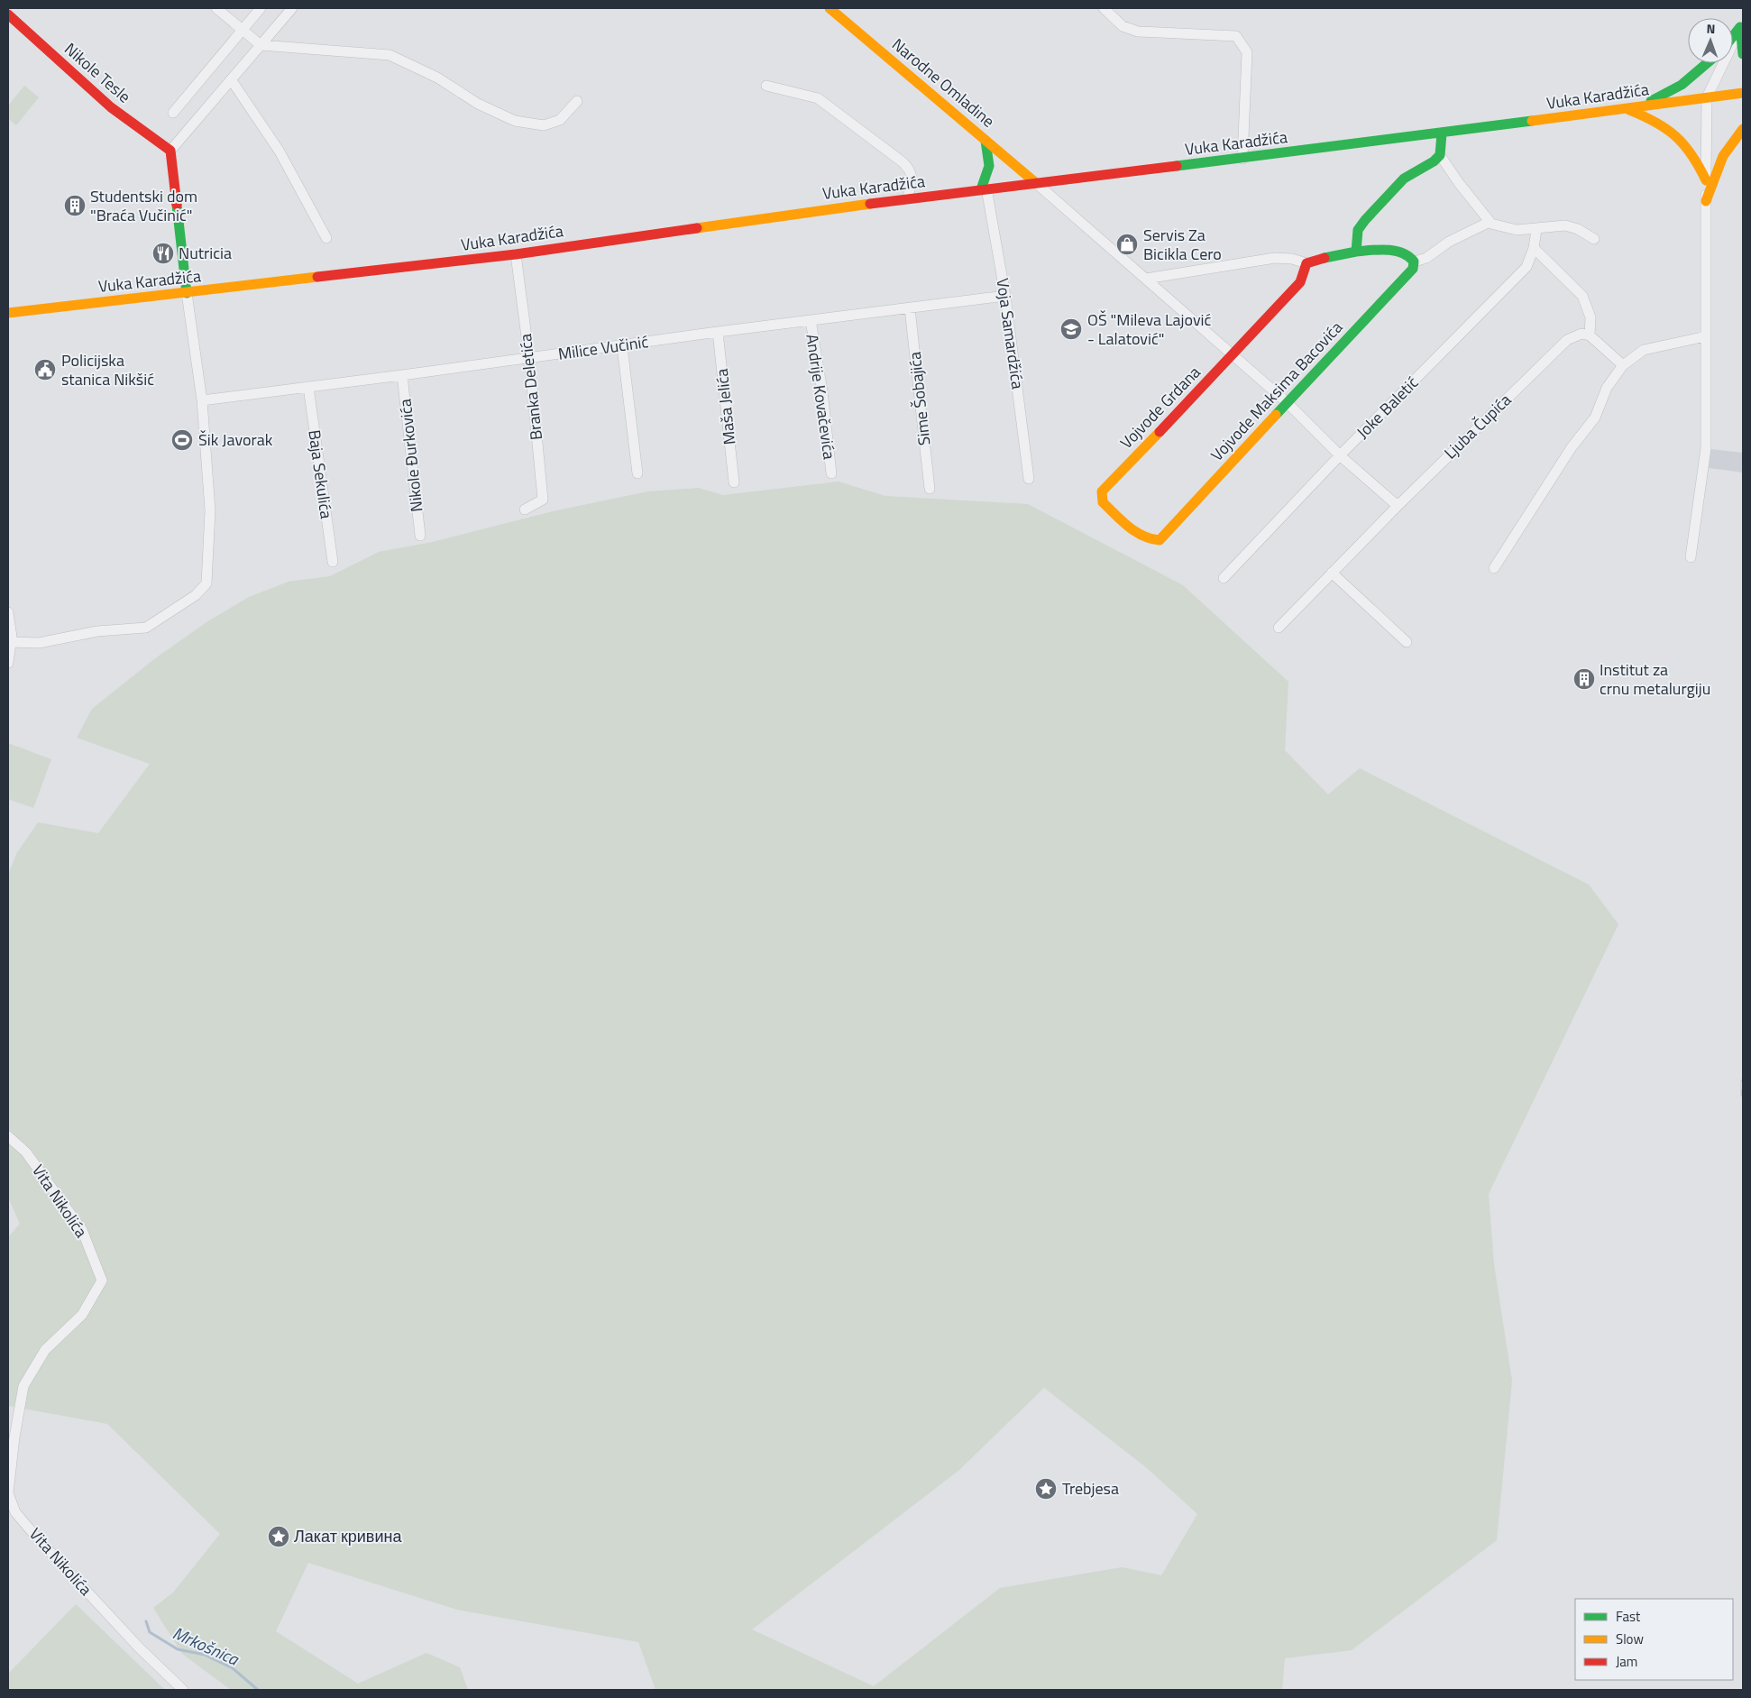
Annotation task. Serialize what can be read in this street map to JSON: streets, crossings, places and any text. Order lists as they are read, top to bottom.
{
  "streets": {
    "street": [
      "Nikole Tesle",
      "Narodne Omladine",
      "Vuka Karadžića",
      "Voja Samardžića",
      "Milice Vučinić",
      "Branka Deletića",
      "Vojvode Maksima Bacovića",
      "Andrije Kovačevića",
      "Sime Šobajića",
      "Maša Jelića",
      "Vojvode Grdana",
      "Joke Baletić",
      "Ljuba Čupića",
      "Nikole Đurkovića",
      "Baja Sekulića",
      "Vita Nikolića"
    ]
  },
  "crossings": [
    ["Narodne Omladine", "Vuka Karadžića"],
    ["Vuka Karadžića", "Voja Samardžića"],
    ["Vuka Karadžića", "Branka Deletića"],
    ["Voja Samardžića", "Milice Vučinić"],
    ["Milice Vučinić", "Branka Deletića"],
    ["Milice Vučinić", "Andrije Kovačevića"],
    ["Milice Vučinić", "Sime Šobajića"],
    ["Milice Vučinić", "Maša Jelića"],
    ["Milice Vučinić", "Nikole Đurkovića"],
    ["Milice Vučinić", "Baja Sekulića"],
    ["Vojvode Maksima Bacovića", "Vojvode Grdana"]
  ],
  "water": ["Mrkošnica"],
  "places": {
    "building": ["Studentski dom \"Braća Vučinić\"", "Institut za crnu metalurgiju"],
    "shop": ["Servis Za Bicikla Cero"],
    "restaurant": ["Nutricia"],
    "school or university": ["OŠ \"Mileva Lajović - Lalatović\""],
    "public building": ["Policijska stanica Nikšić"],
    "sports": ["Šik Javorak"],
    "place": ["Trebjesa", "Лакат кривина"]
  },
  "legend": ["Fast", "Slow", "Jam"],
  "north": "top"
}
